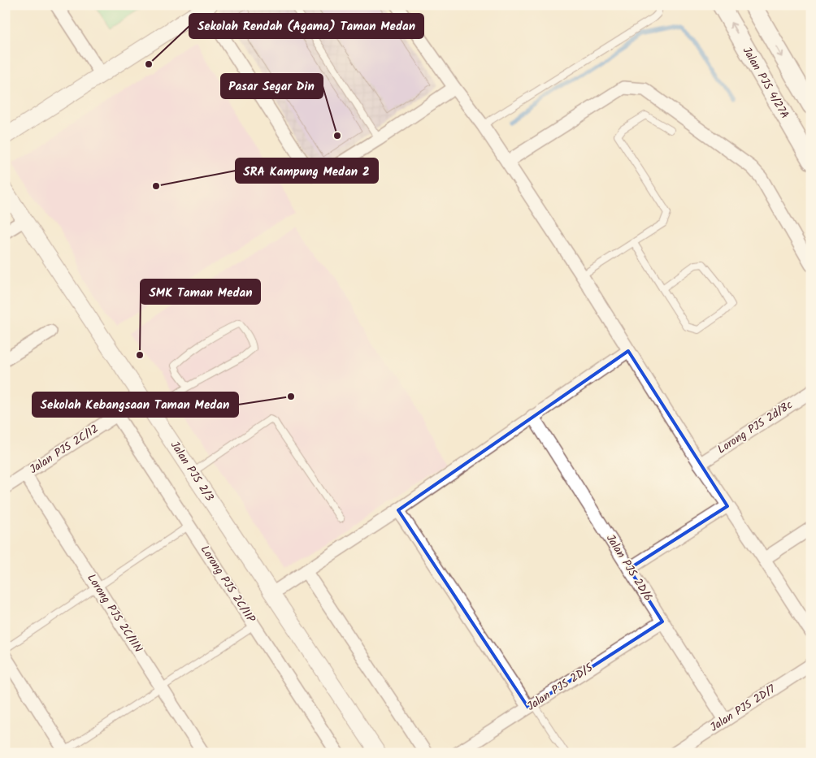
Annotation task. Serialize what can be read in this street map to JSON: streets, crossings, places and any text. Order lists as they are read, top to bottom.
{
  "streets": {
    "main road": ["Jalan PJS 4/27A"],
    "street": [
      "Lorong PJS 2d/8c",
      "Jalan PJS 2C/12",
      "Jalan PJS 2/3",
      "Jalan PJS 2D/6",
      "Lorong PJS 2C/11P",
      "Lorong PJS 2C/11N",
      "Jalan PJS 2D/5",
      "Jalan PJS 2D/7"
    ]
  },
  "crossings": [
    ["Jalan PJS 2C/12", "Jalan PJS 2/3"],
    ["Jalan PJS 2C/12", "Lorong PJS 2C/11P"],
    ["Jalan PJS 2C/12", "Lorong PJS 2C/11N"],
    ["Jalan PJS 2D/6", "Jalan PJS 2D/5"],
    ["Jalan PJS 2D/6", "Jalan PJS 2D/7"]
  ],
  "places": [
    "Sekolah Rendah (Agama) Taman Medan",
    "Pasar Segar Din",
    "SRA Kampung Medan 2",
    "SMK Taman Medan",
    "Sekolah Kebangsaan Taman Medan"
  ]
}
